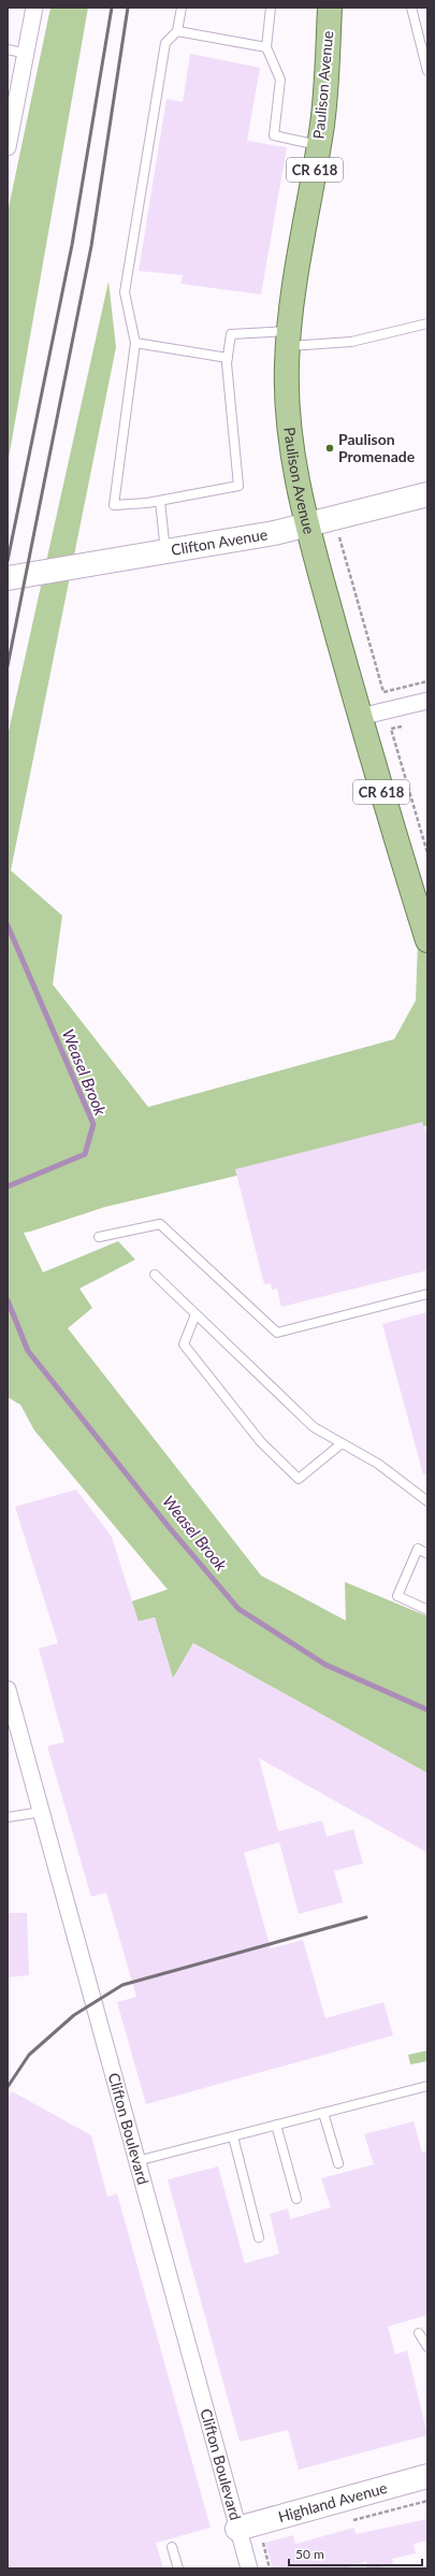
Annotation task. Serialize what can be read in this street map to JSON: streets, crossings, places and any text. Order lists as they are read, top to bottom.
{
  "streets": {
    "main road": [
      "Paulison Avenue",
      "CR 618",
      "Clifton Avenue",
      "Highland Avenue"
    ],
    "street": ["Clifton Boulevard"]
  },
  "crossings": [
    ["Paulison Avenue", "Clifton Avenue"],
    ["Clifton Boulevard", "Highland Avenue"]
  ],
  "water": ["Weasel Brook"],
  "places": ["Paulison Promenade"],
  "scale_bar": "50 m"
}
